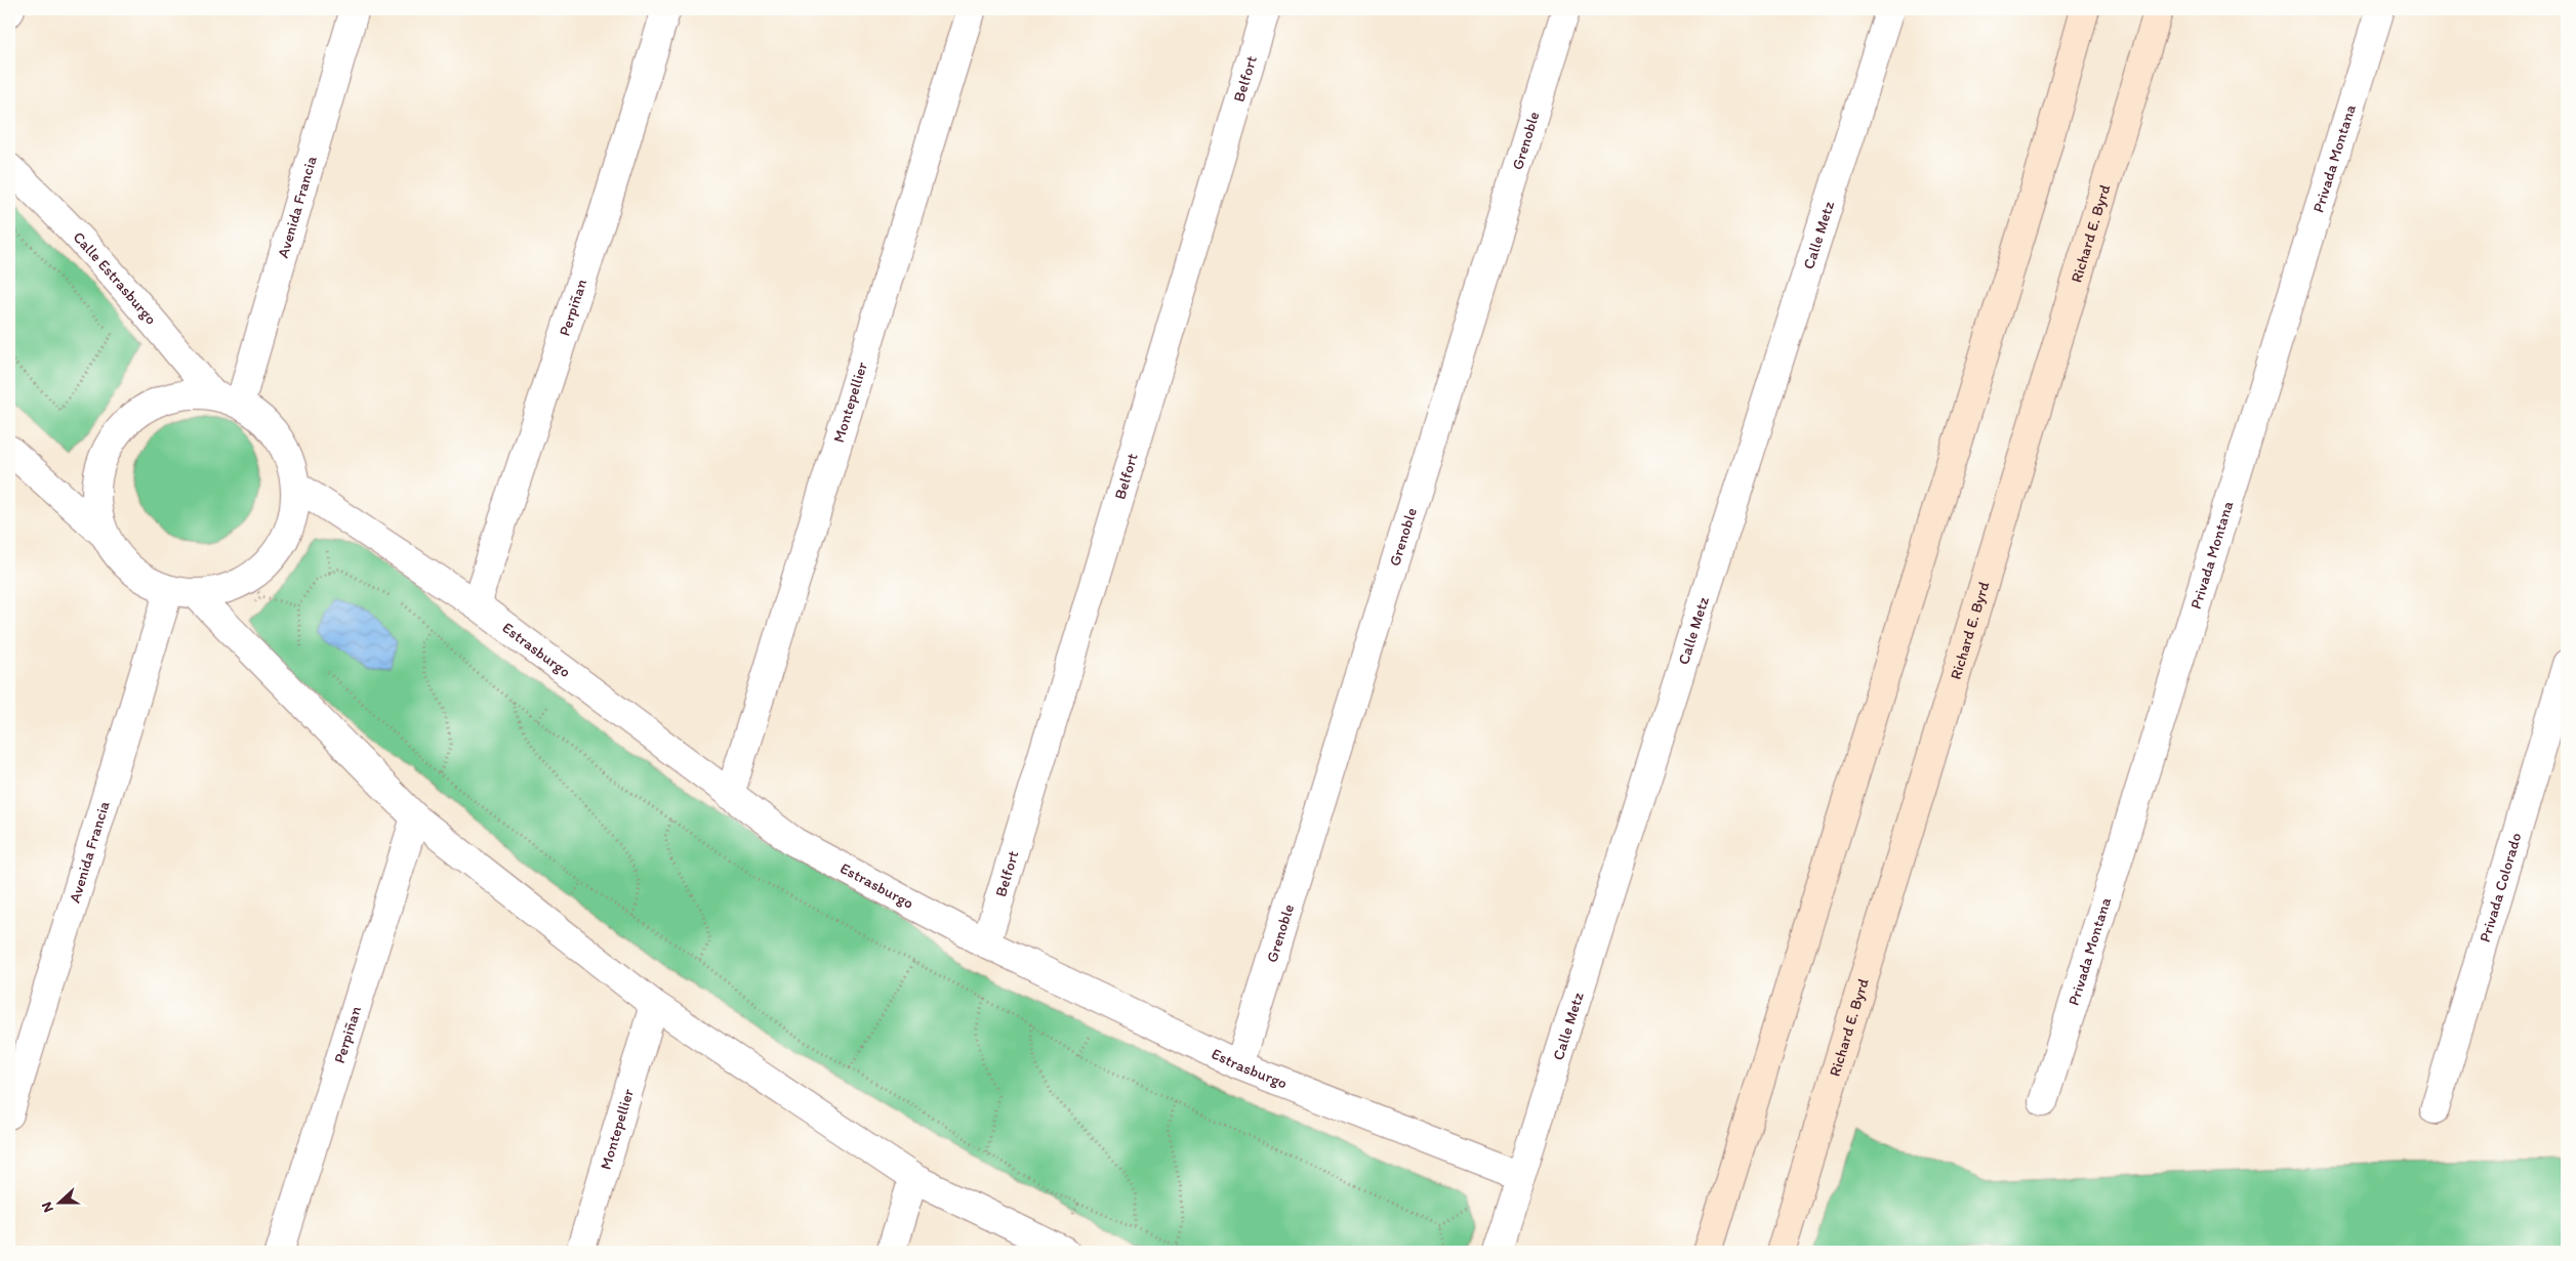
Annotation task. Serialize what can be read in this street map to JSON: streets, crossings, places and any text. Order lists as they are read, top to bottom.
{
  "streets": {
    "street": [
      "Belfort",
      "Grenoble",
      "Privada Montana",
      "Avenida Francia",
      "Richard E. Byrd",
      "Calle Metz",
      "Calle Estrasburgo",
      "Perpiñan",
      "Montepellier",
      "Estrasburgo",
      "Privada Colorado"
    ]
  },
  "crossings": [
    ["Belfort", "Estrasburgo"],
    ["Grenoble", "Estrasburgo"],
    ["Calle Metz", "Estrasburgo"],
    ["Perpiñan", "Estrasburgo"],
    ["Montepellier", "Estrasburgo"]
  ],
  "north": "left"
}
